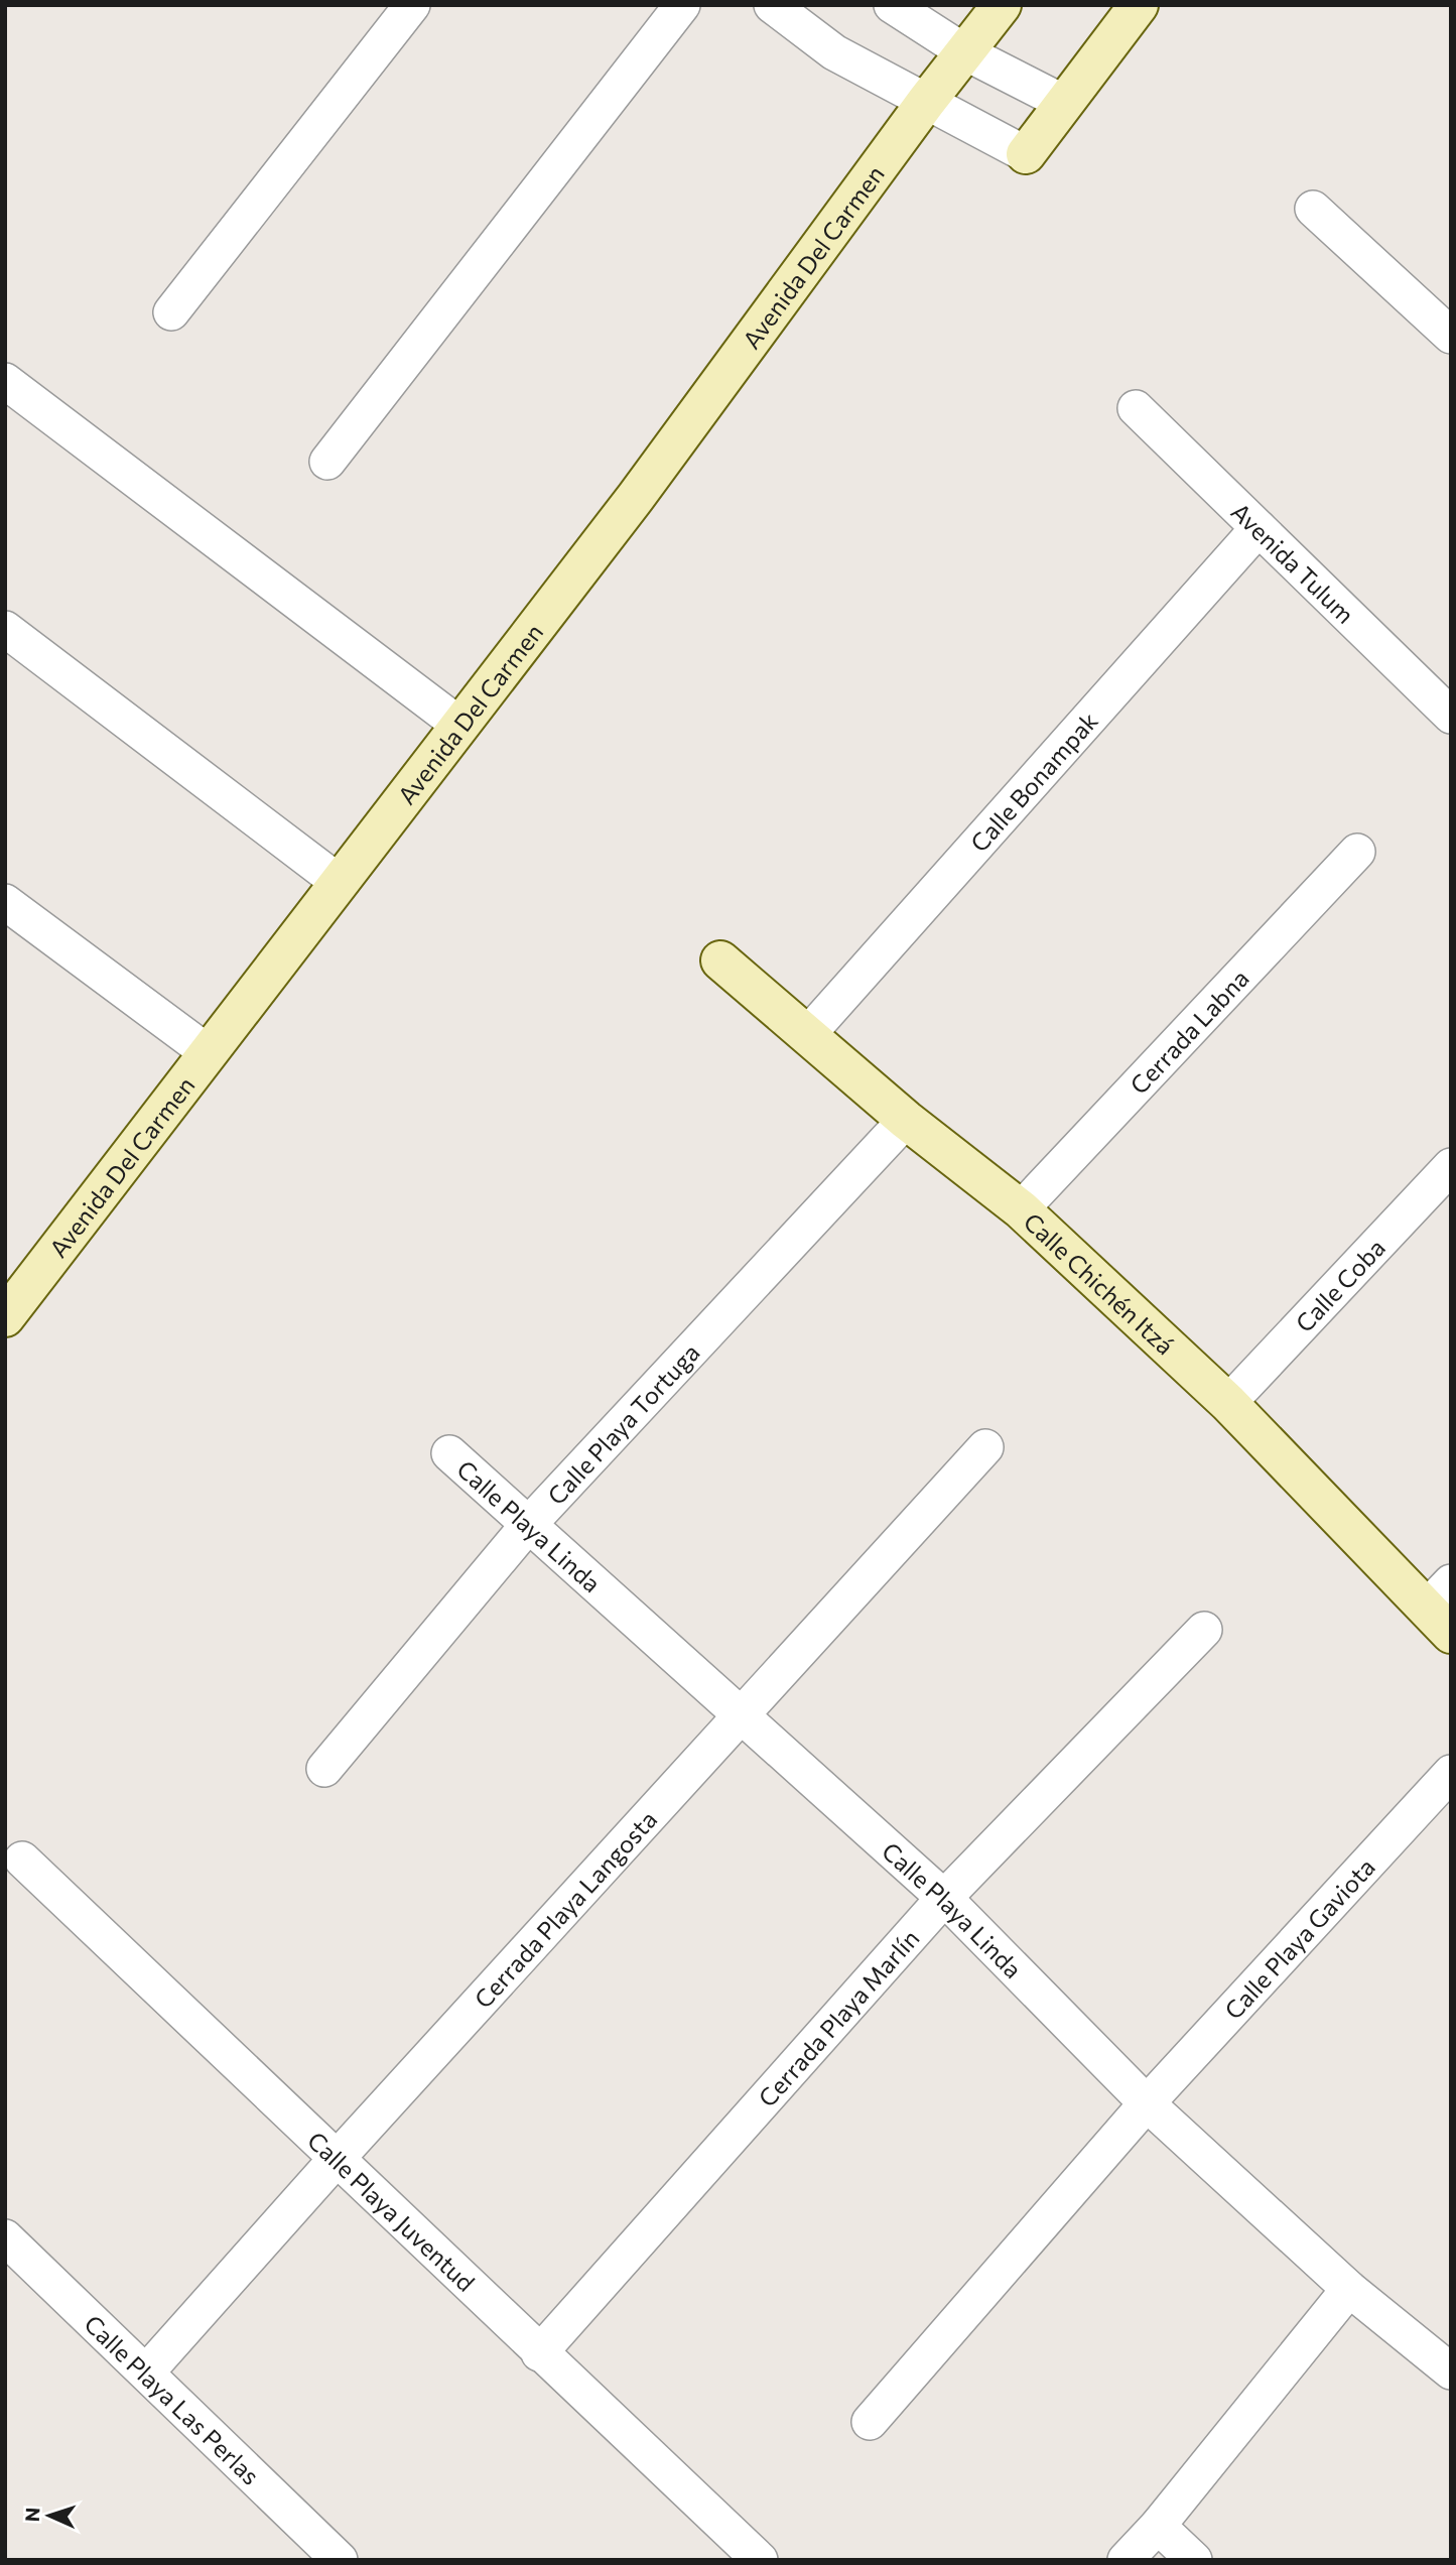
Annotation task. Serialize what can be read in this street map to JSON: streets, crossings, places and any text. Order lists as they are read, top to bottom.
{
  "streets": {
    "main road": ["Avenida Del Carmen", "Calle Chichén Itzá"],
    "street": [
      "Avenida Tulum",
      "Calle Bonampak",
      "Cerrada Labna",
      "Calle Coba",
      "Calle Playa Tortuga",
      "Calle Playa Linda",
      "Cerrada Playa Langosta",
      "Calle Playa Gaviota",
      "Cerrada Playa Marlín",
      "Calle Playa Juventud",
      "Calle Playa Las Perlas"
    ]
  },
  "crossings": [
    ["Avenida Tulum", "Calle Bonampak"],
    ["Calle Bonampak", "Calle Chichén Itzá"],
    ["Cerrada Labna", "Calle Chichén Itzá"],
    ["Calle Chichén Itzá", "Calle Coba"],
    ["Calle Chichén Itzá", "Calle Playa Tortuga"],
    ["Calle Playa Tortuga", "Calle Playa Linda"],
    ["Calle Playa Linda", "Cerrada Playa Langosta"],
    ["Calle Playa Linda", "Calle Playa Gaviota"],
    ["Calle Playa Linda", "Cerrada Playa Marlín"],
    ["Cerrada Playa Langosta", "Calle Playa Juventud"],
    ["Cerrada Playa Langosta", "Calle Playa Las Perlas"],
    ["Cerrada Playa Marlín", "Calle Playa Juventud"]
  ],
  "north": "left"
}
